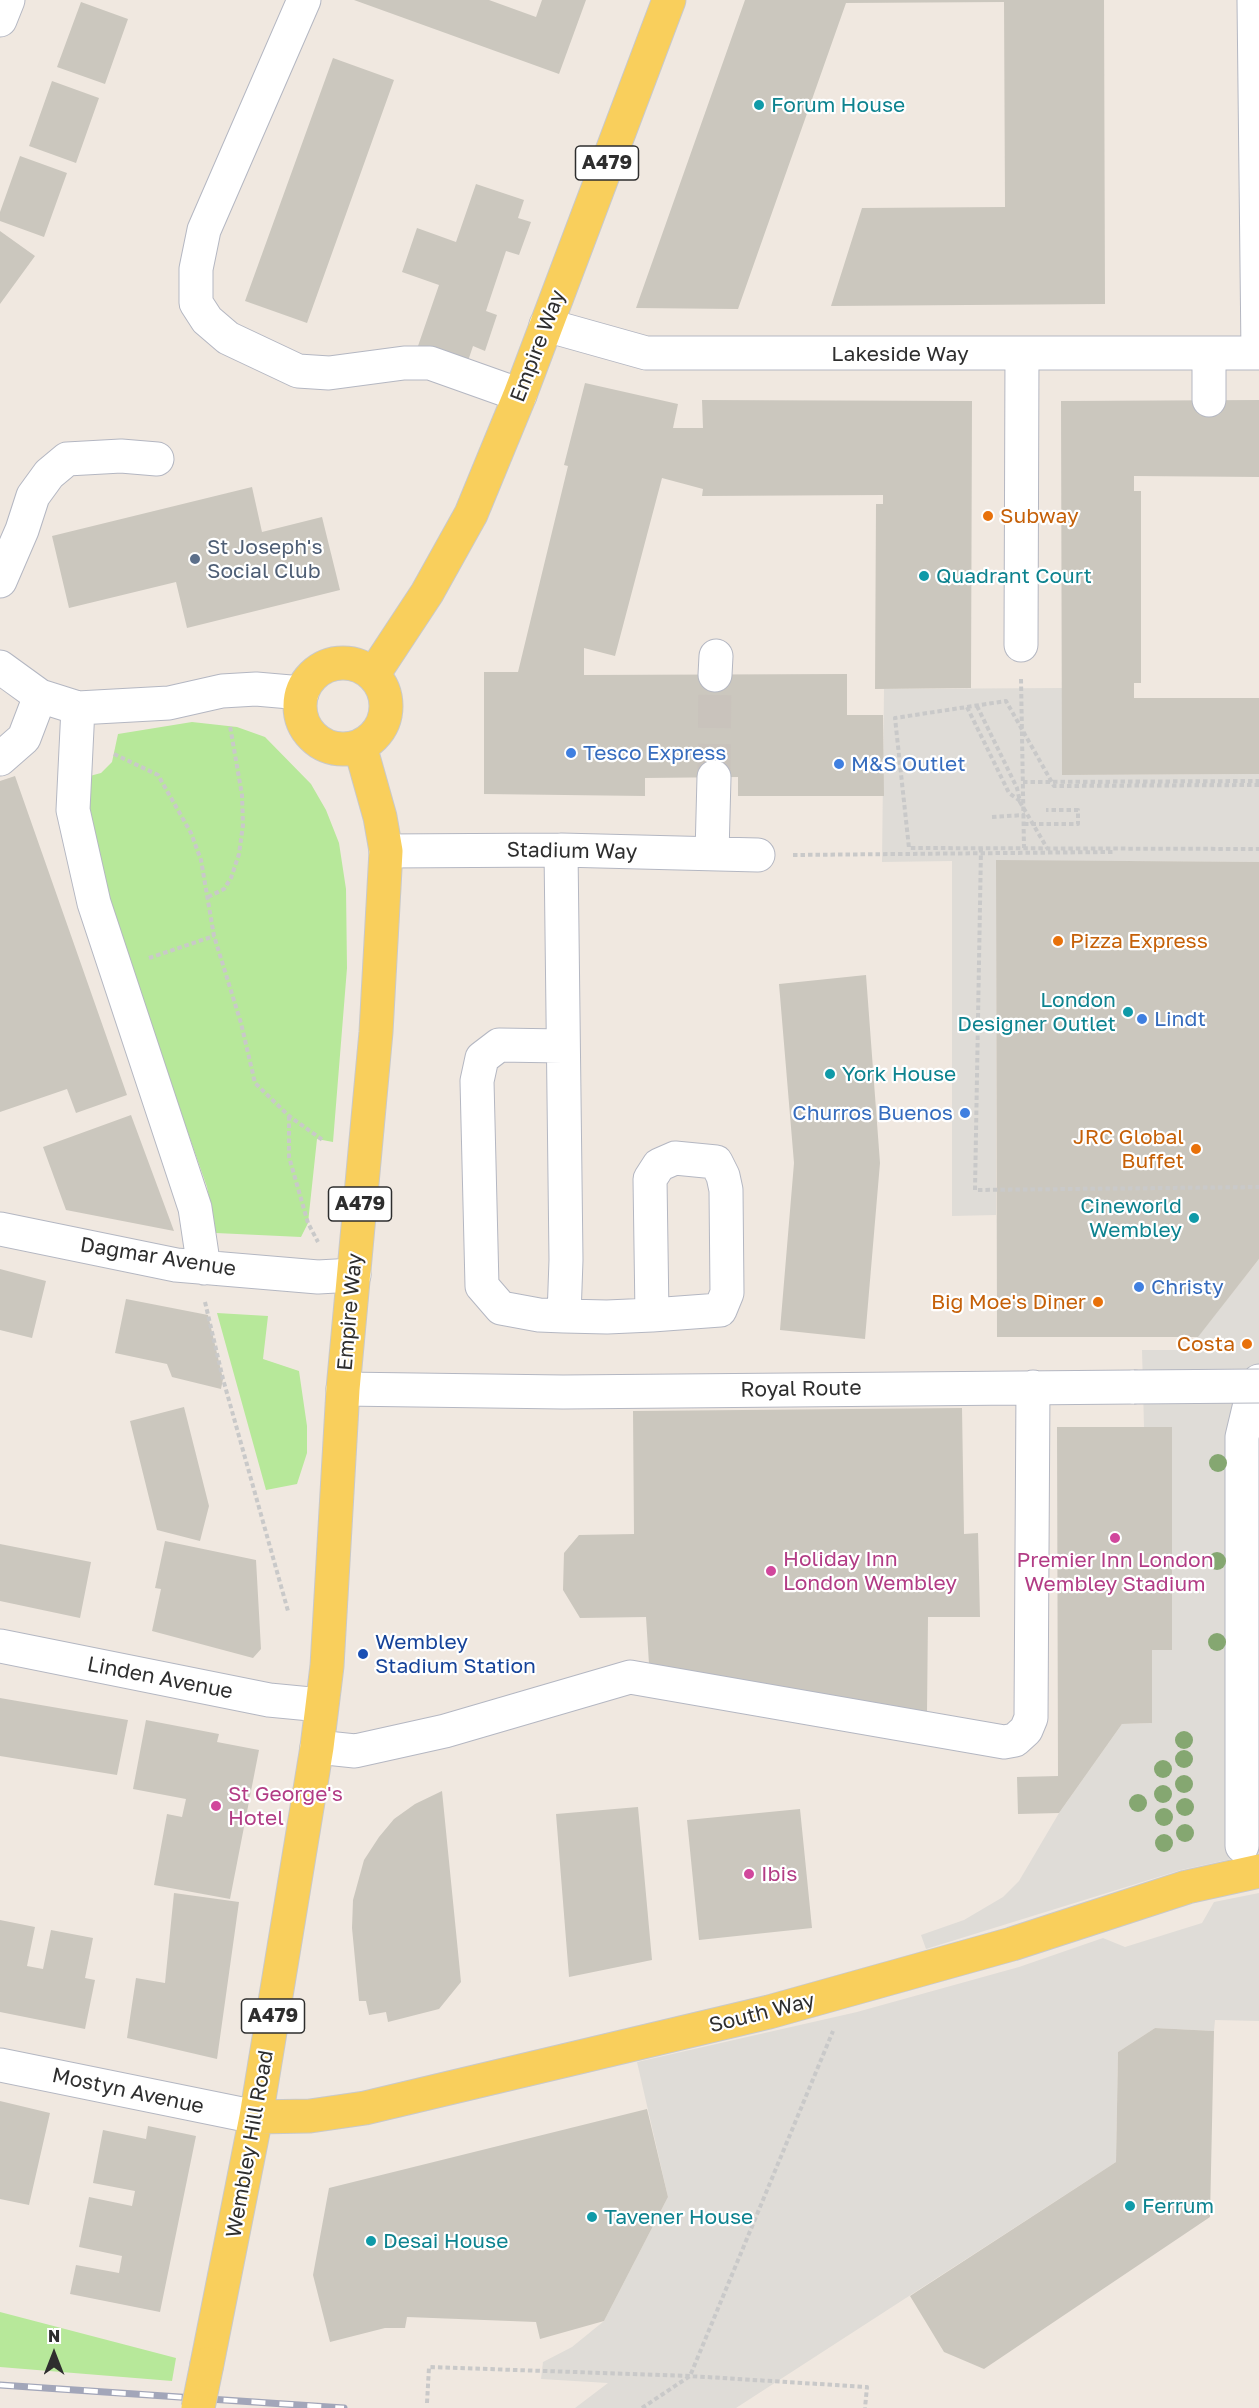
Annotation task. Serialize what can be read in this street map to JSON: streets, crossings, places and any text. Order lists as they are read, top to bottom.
{
  "streets": {
    "main road": [
      "A479",
      "Empire Way",
      "South Way",
      "Wembley Hill Road"
    ],
    "street": [
      "Lakeside Way",
      "Stadium Way",
      "Dagmar Avenue",
      "Royal Route",
      "Linden Avenue",
      "Mostyn Avenue"
    ]
  },
  "crossings": [
    ["Empire Way", "Lakeside Way"],
    ["Empire Way", "Stadium Way"],
    ["Empire Way", "Dagmar Avenue"],
    ["Empire Way", "Royal Route"],
    ["Empire Way", "Wembley Hill Road"],
    ["Linden Avenue", "Wembley Hill Road"],
    ["South Way", "Mostyn Avenue"],
    ["South Way", "Wembley Hill Road"],
    ["Mostyn Avenue", "Wembley Hill Road"]
  ],
  "places": [
    "Forum House",
    "Subway",
    "St Joseph's Social Club",
    "Quadrant Court",
    "Tesco Express",
    "M&S Outlet",
    "Pizza Express",
    "London Designer Outlet",
    "Lindt",
    "York House",
    "Churros Buenos",
    "JRC Global Buffet",
    "Cineworld Wembley",
    "Christy",
    "Big Moe's Diner",
    "Costa",
    "Premier Inn London Wembley Stadium",
    "Holiday Inn London Wembley",
    "Wembley Stadium Station",
    "St George's Hotel",
    "Ibis",
    "Ferrum",
    "Tavener House",
    "Desai House"
  ],
  "north": "top"
}
